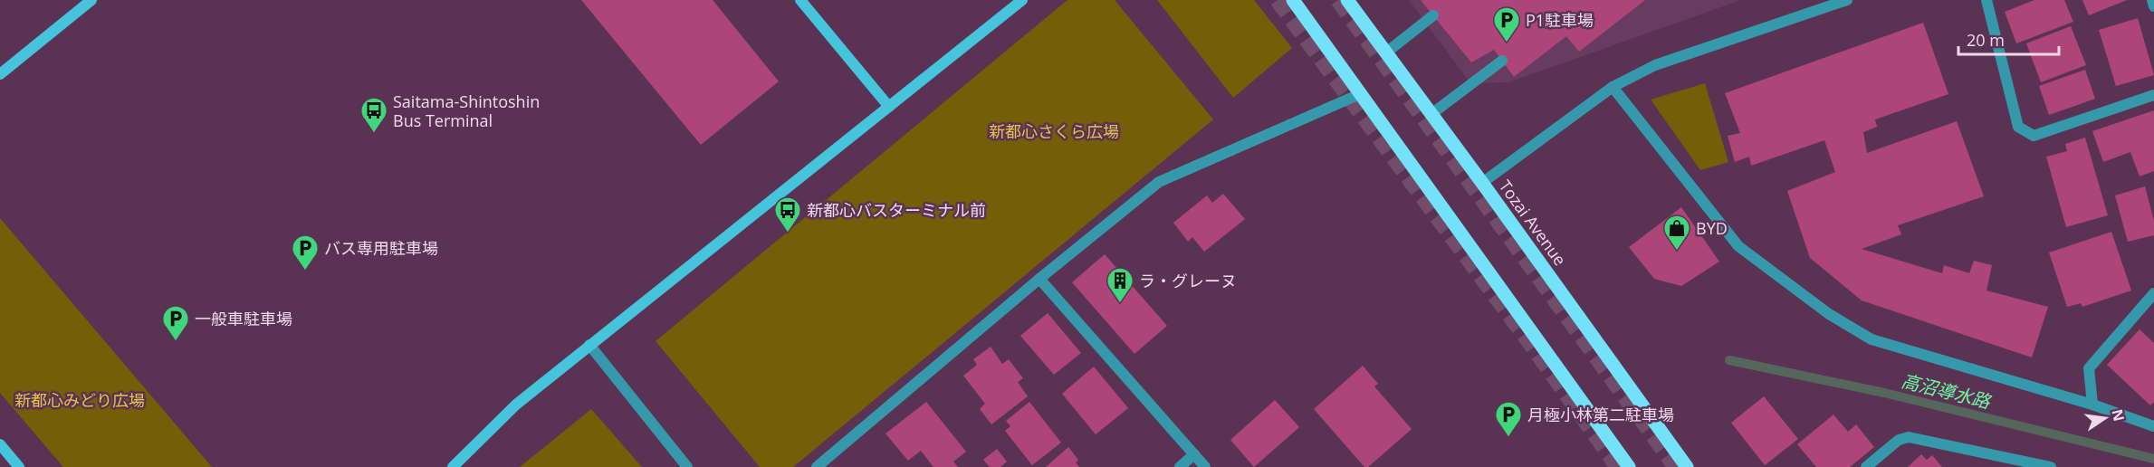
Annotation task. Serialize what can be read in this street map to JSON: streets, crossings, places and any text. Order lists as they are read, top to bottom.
{
  "streets": {
    "main road": ["Tozai Avenue"]
  },
  "water": ["高沼導水路"],
  "parks": ["新都心さくら広場", "新都心みどり広場"],
  "places": {
    "parking": [
      "P1駐車場",
      "バス専用駐車場",
      "一般車駐車場",
      "月極小林第二駐車場"
    ],
    "bus stop": ["Saitama-Shintoshin Bus Terminal", "新都心バスターミナル前"],
    "shop": ["BYD"],
    "building": ["ラ・グレーヌ"]
  },
  "scale_bar": "20 m",
  "north": "right"
}
